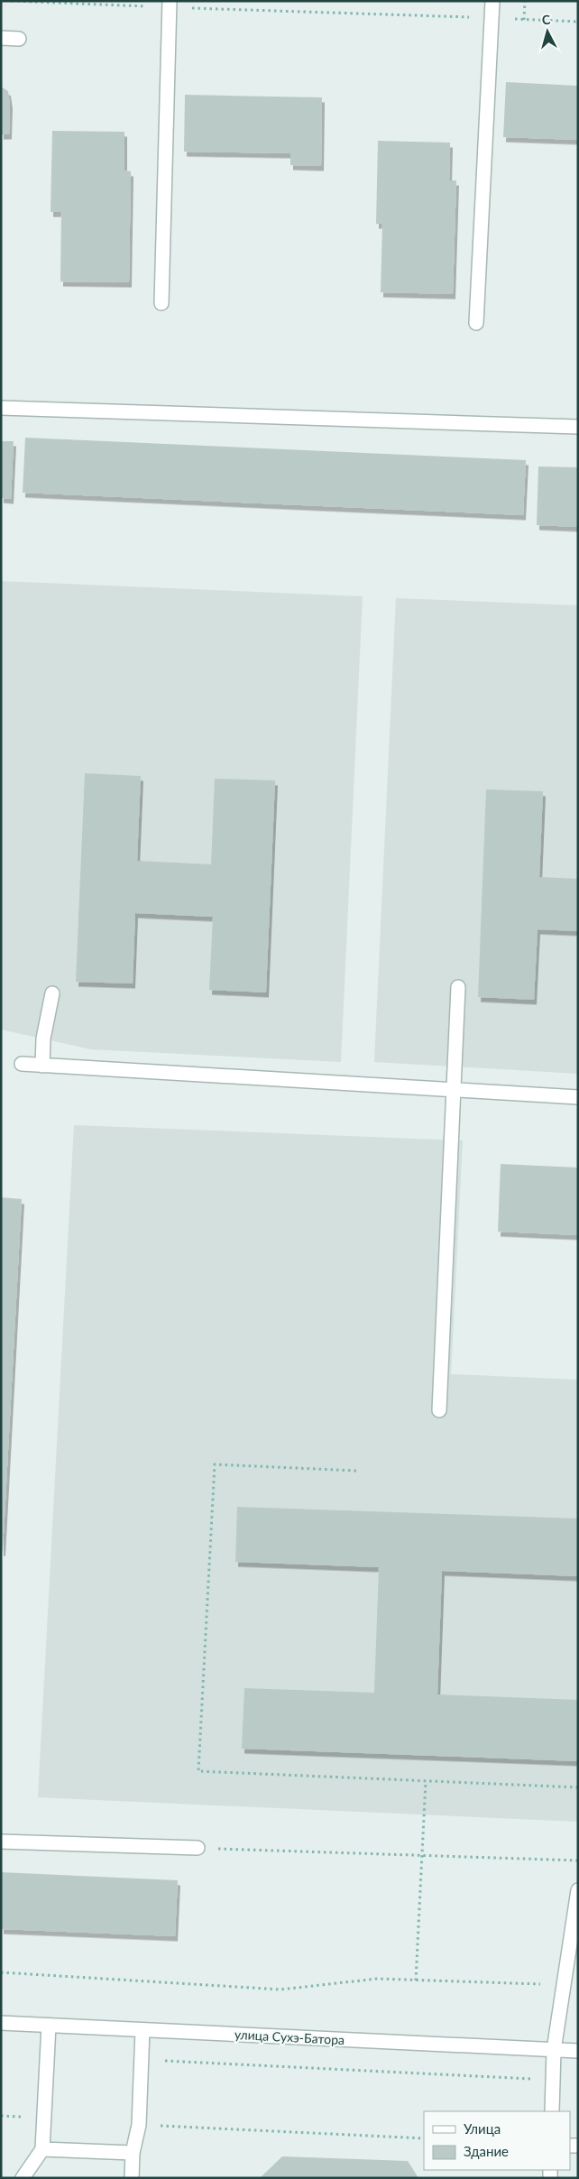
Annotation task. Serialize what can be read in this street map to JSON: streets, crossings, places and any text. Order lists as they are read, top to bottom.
{
  "streets": {
    "street": ["улица Сухэ-Батора"]
  },
  "legend": ["Улица", "Здание"],
  "north": "top"
}
